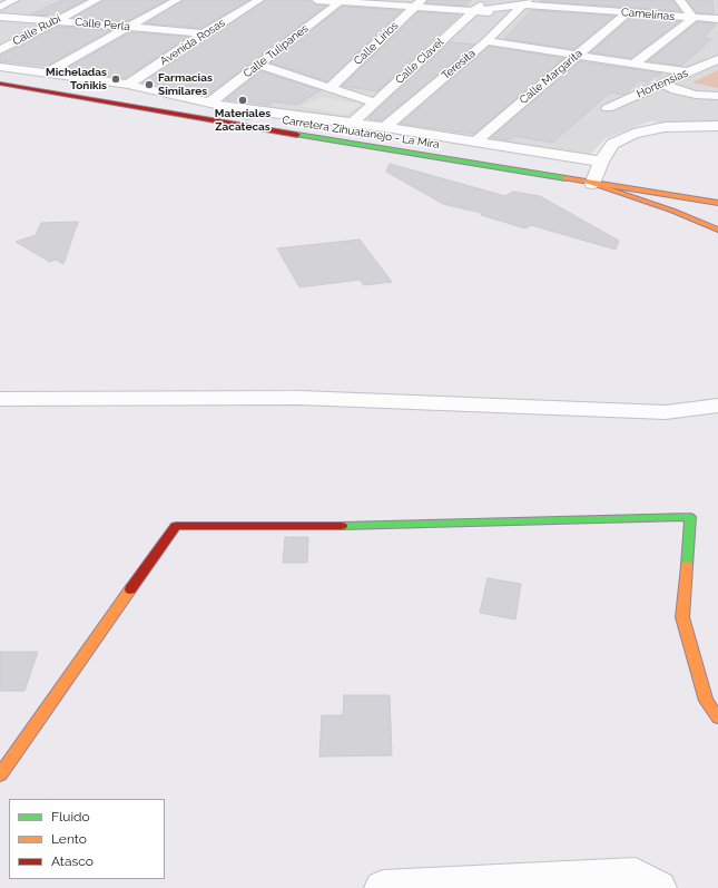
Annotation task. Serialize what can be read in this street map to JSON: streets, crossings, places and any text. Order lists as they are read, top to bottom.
{
  "streets": {
    "main road": ["Carretera Zihuatanejo - La Mira"],
    "street": [
      "Camelinas",
      "Calle Perla",
      "Calle Rubí",
      "Avenida Rosas",
      "Calle Lirios",
      "Calle Tulipanes",
      "Calle Clavel",
      "Teresita",
      "Calle Margarita",
      "Hortensias"
    ]
  },
  "crossings": [
    ["Camelinas", "Calle Clavel"],
    ["Camelinas", "Teresita"],
    ["Camelinas", "Calle Margarita"],
    ["Calle Perla", "Calle Rubí"],
    ["Calle Perla", "Avenida Rosas"]
  ],
  "places": ["Micheladas Toñikis", "Farmacias Similares", "Materiales Zacatecas"],
  "legend": ["Fluido", "Lento", "Atasco"]
}
